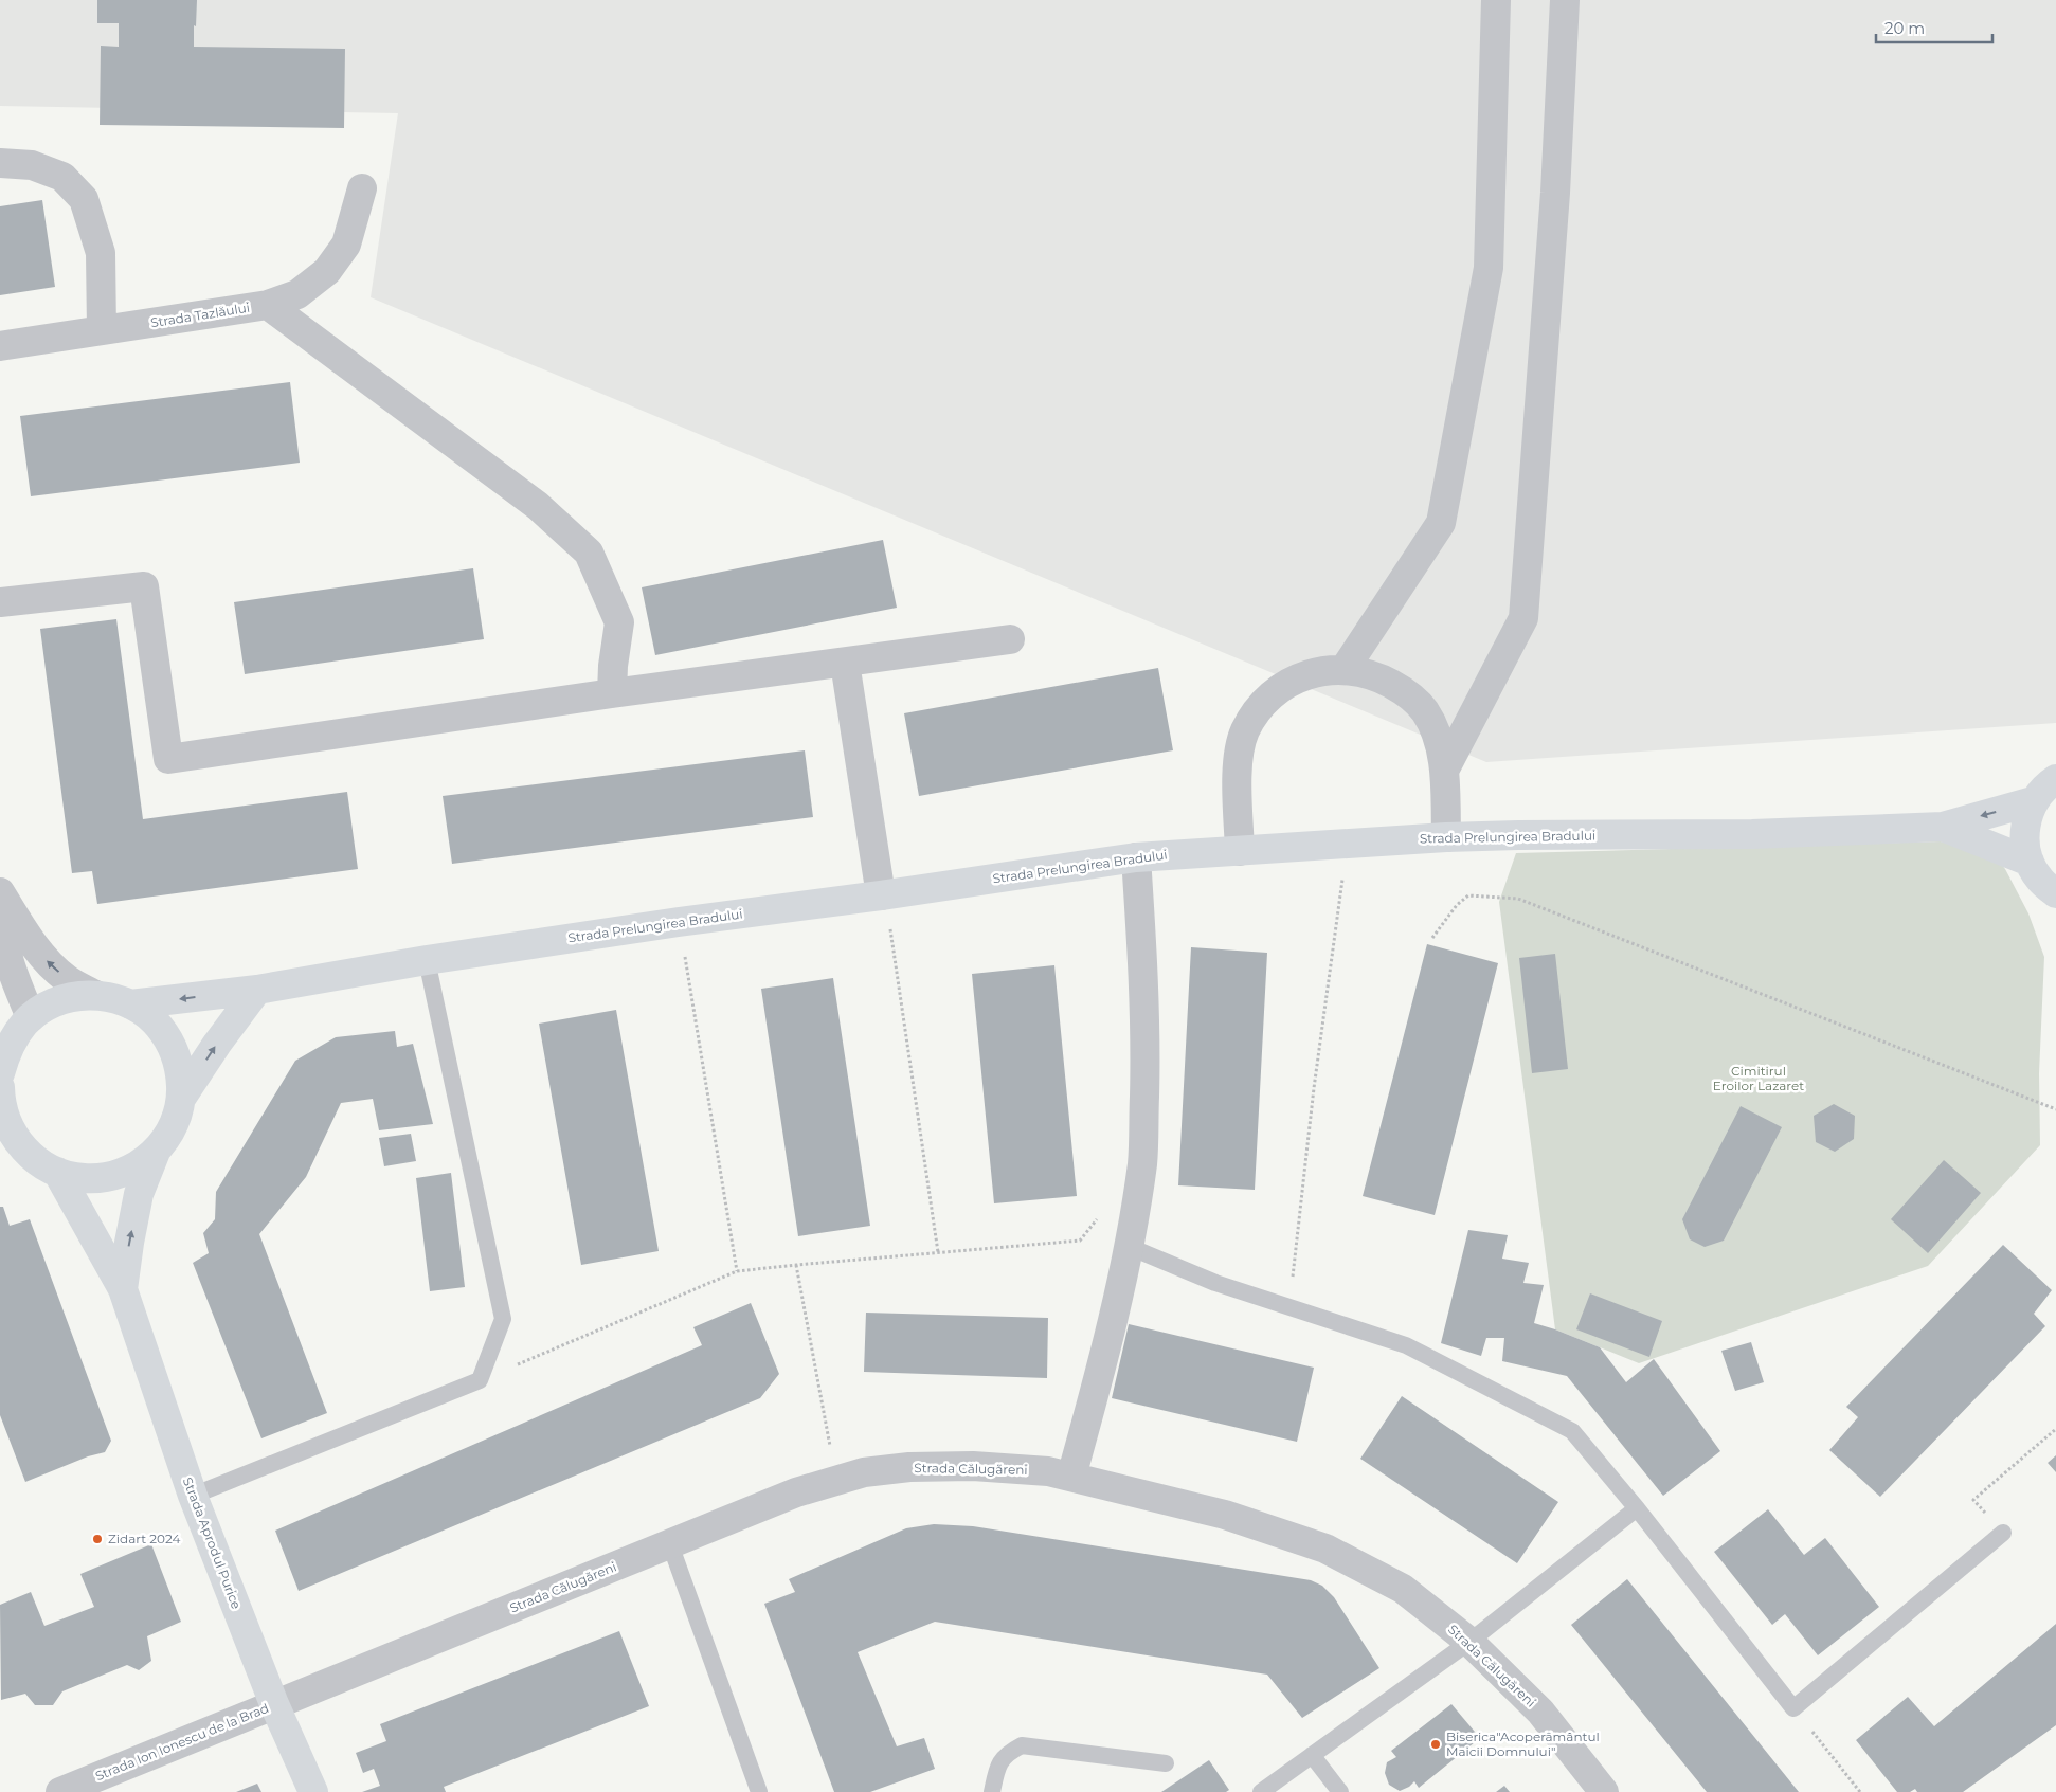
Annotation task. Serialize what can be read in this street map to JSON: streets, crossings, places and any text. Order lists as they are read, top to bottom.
{
  "streets": {
    "street": [
      "Strada Tazlăului",
      "Strada Prelungirea Bradului",
      "Strada Călugăreni",
      "Strada Aprodul Purice",
      "Strada Ion Ionescu de la Brad"
    ]
  },
  "crossings": [
    ["Strada Călugăreni", "Strada Aprodul Purice"],
    ["Strada Călugăreni", "Strada Ion Ionescu de la Brad"],
    ["Strada Aprodul Purice", "Strada Ion Ionescu de la Brad"]
  ],
  "parks": ["Cimitirul Eroilor Lazaret"],
  "places": ["Zidart 2024", "Biserica\"Acoperământul Maicii Domnului\""],
  "scale_bar": "20 m"
}
